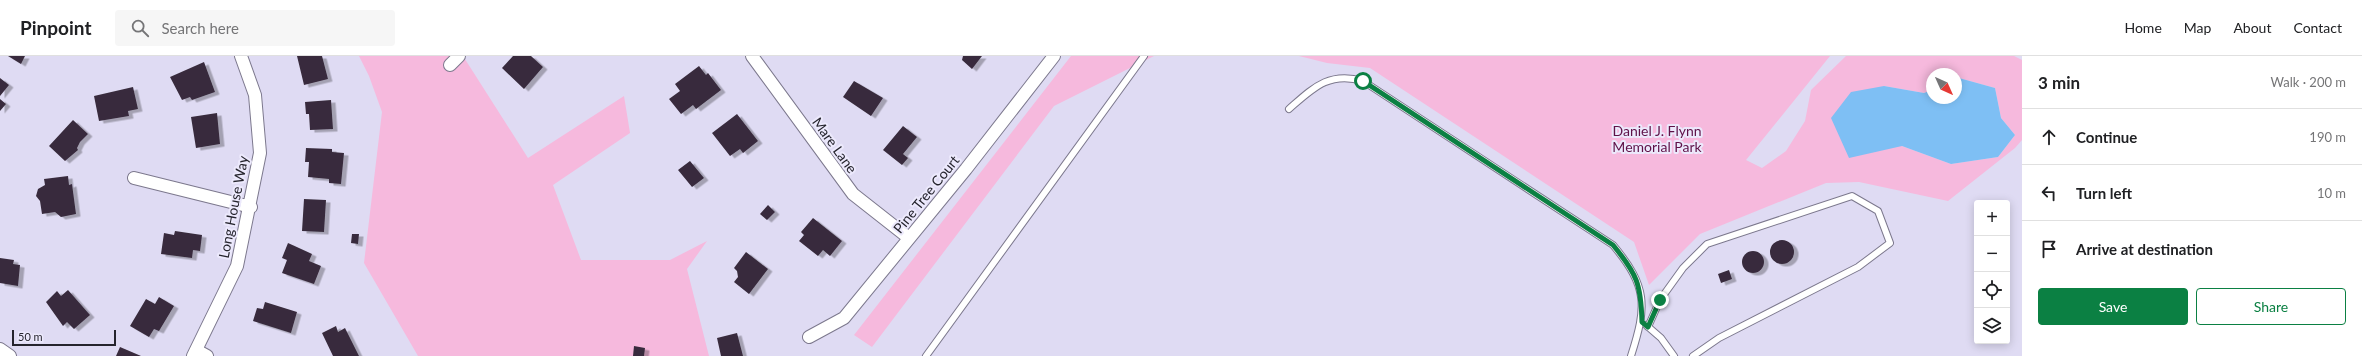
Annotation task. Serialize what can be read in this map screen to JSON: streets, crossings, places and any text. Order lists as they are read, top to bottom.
{
  "streets": {
    "street": ["Mare Lane", "Pine Tree Court", "Long House Way"]
  },
  "crossings": [
    ["Mare Lane", "Pine Tree Court"]
  ],
  "parks": ["Daniel J. Flynn Memorial Park"],
  "scale_bar": "50 m",
  "north": "bottom right",
  "page": {
    "header": "Pinpoint",
    "search": "Search here",
    "nav": [
      "Home",
      "Map",
      "About",
      "Contact"
    ],
    "heading": ["3 min", "Walk · 200 m"],
    "list": [
      ["Continue", "190 m"],
      ["Turn left", "10 m"],
      "Arrive at destination"
    ],
    "map_buttons": ["+", "−"],
    "buttons": ["Save", "Share"],
    "scale": "50 m"
  }
}
